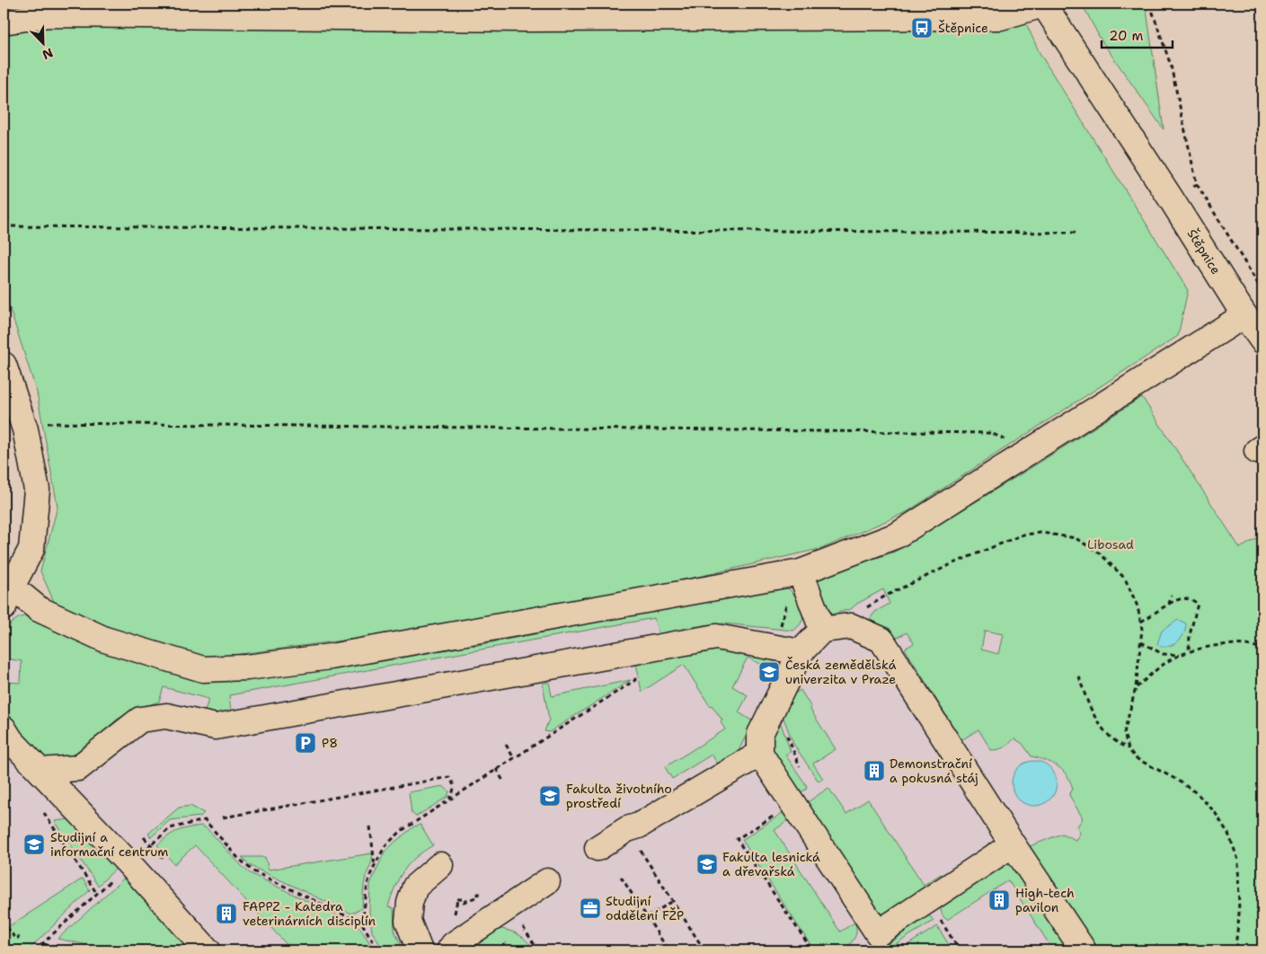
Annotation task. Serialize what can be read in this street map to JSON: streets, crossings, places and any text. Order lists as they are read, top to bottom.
{
  "streets": {
    "street": ["Štěpnice"]
  },
  "parks": ["Libosad"],
  "places": {
    "bus stop": ["Štěpnice"],
    "school or university": [
      "Česká zemědělská univerzita v Praze",
      "Fakulta životního prostředí",
      "Studijní a informační centrum",
      "Fakulta lesnická a dřevařská"
    ],
    "parking": ["P8"],
    "building": ["Demonstrační a pokusná stáj", "High-tech pavilon", "FAPPZ - Katedra veterinárních disciplín"],
    "office": ["Studijní oddělení FŽP"]
  },
  "scale_bar": "20 m",
  "north": "bottom right"
}
